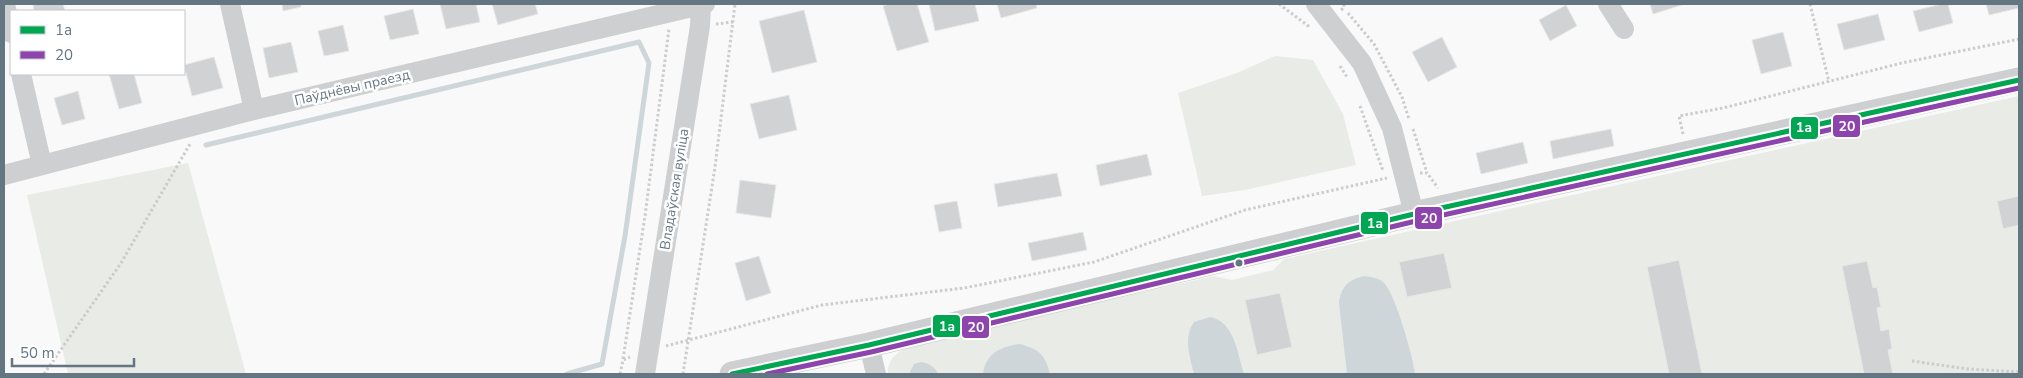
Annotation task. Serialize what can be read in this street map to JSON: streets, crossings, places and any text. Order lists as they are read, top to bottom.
{
  "streets": {
    "street": ["Паўднёвы праезд", "Владаўская вуліца"]
  },
  "crossings": [
    ["Паўднёвы праезд", "Владаўская вуліца"]
  ],
  "lines": ["transit line 1а", "transit line 20"],
  "legend": ["1а", "20"],
  "scale_bar": "50 m"
}
